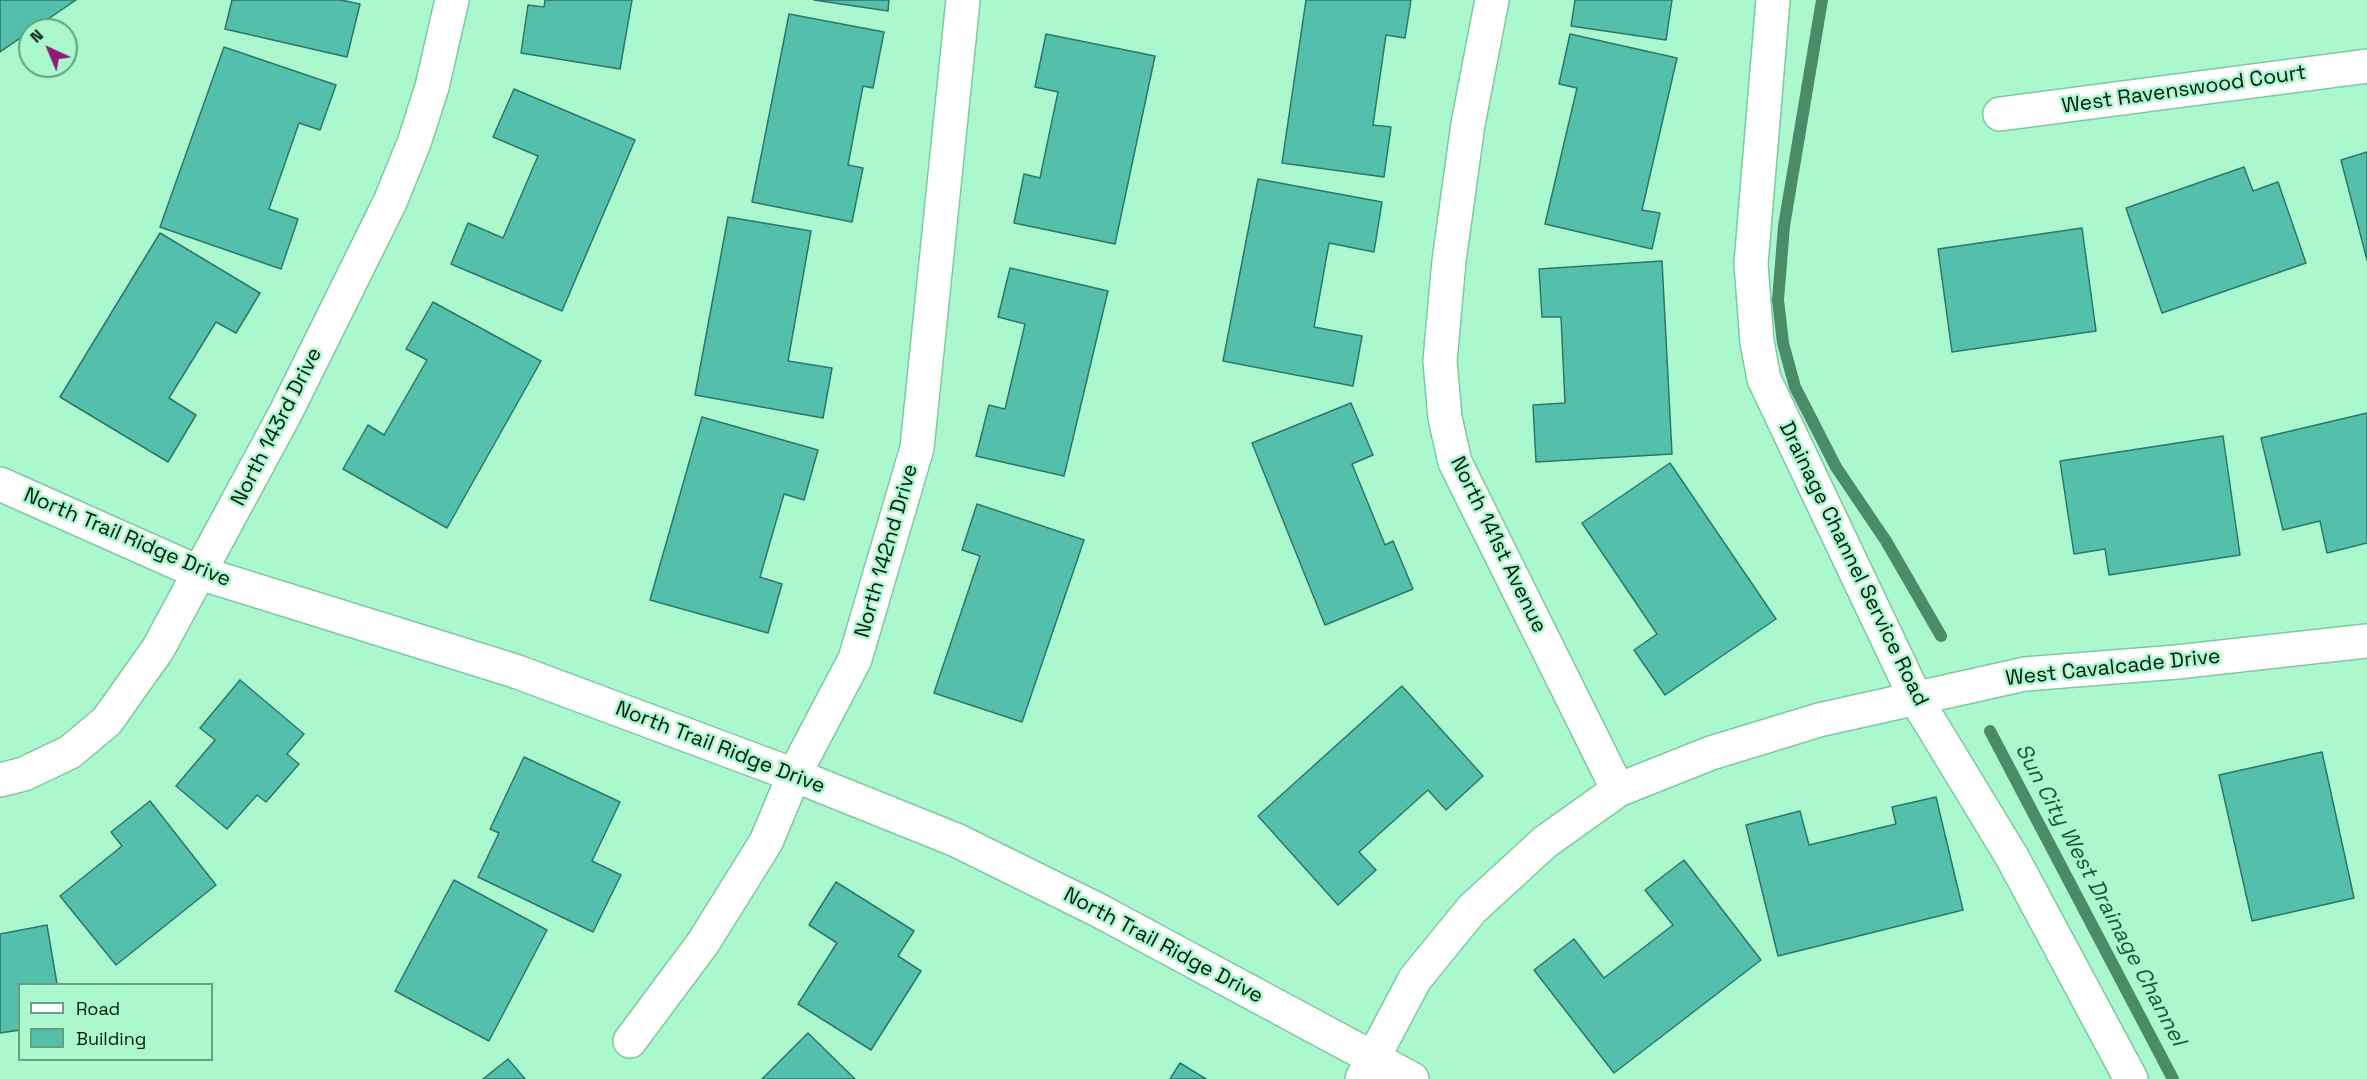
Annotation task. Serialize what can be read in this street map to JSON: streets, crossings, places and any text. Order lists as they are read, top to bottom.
{
  "streets": {
    "street": [
      "West Ravenswood Court",
      "North 143rd Drive",
      "North Trail Ridge Drive",
      "North 141st Avenue",
      "North 142nd Drive",
      "Drainage Channel Service Road",
      "West Cavalcade Drive"
    ]
  },
  "crossings": [
    ["North 143rd Drive", "North Trail Ridge Drive"],
    ["North Trail Ridge Drive", "North 142nd Drive"],
    ["North Trail Ridge Drive", "West Cavalcade Drive"],
    ["North 141st Avenue", "West Cavalcade Drive"],
    ["Drainage Channel Service Road", "West Cavalcade Drive"]
  ],
  "water": ["Sun City West Drainage Channel"],
  "legend": ["Road", "Building"],
  "north": "top left"
}
